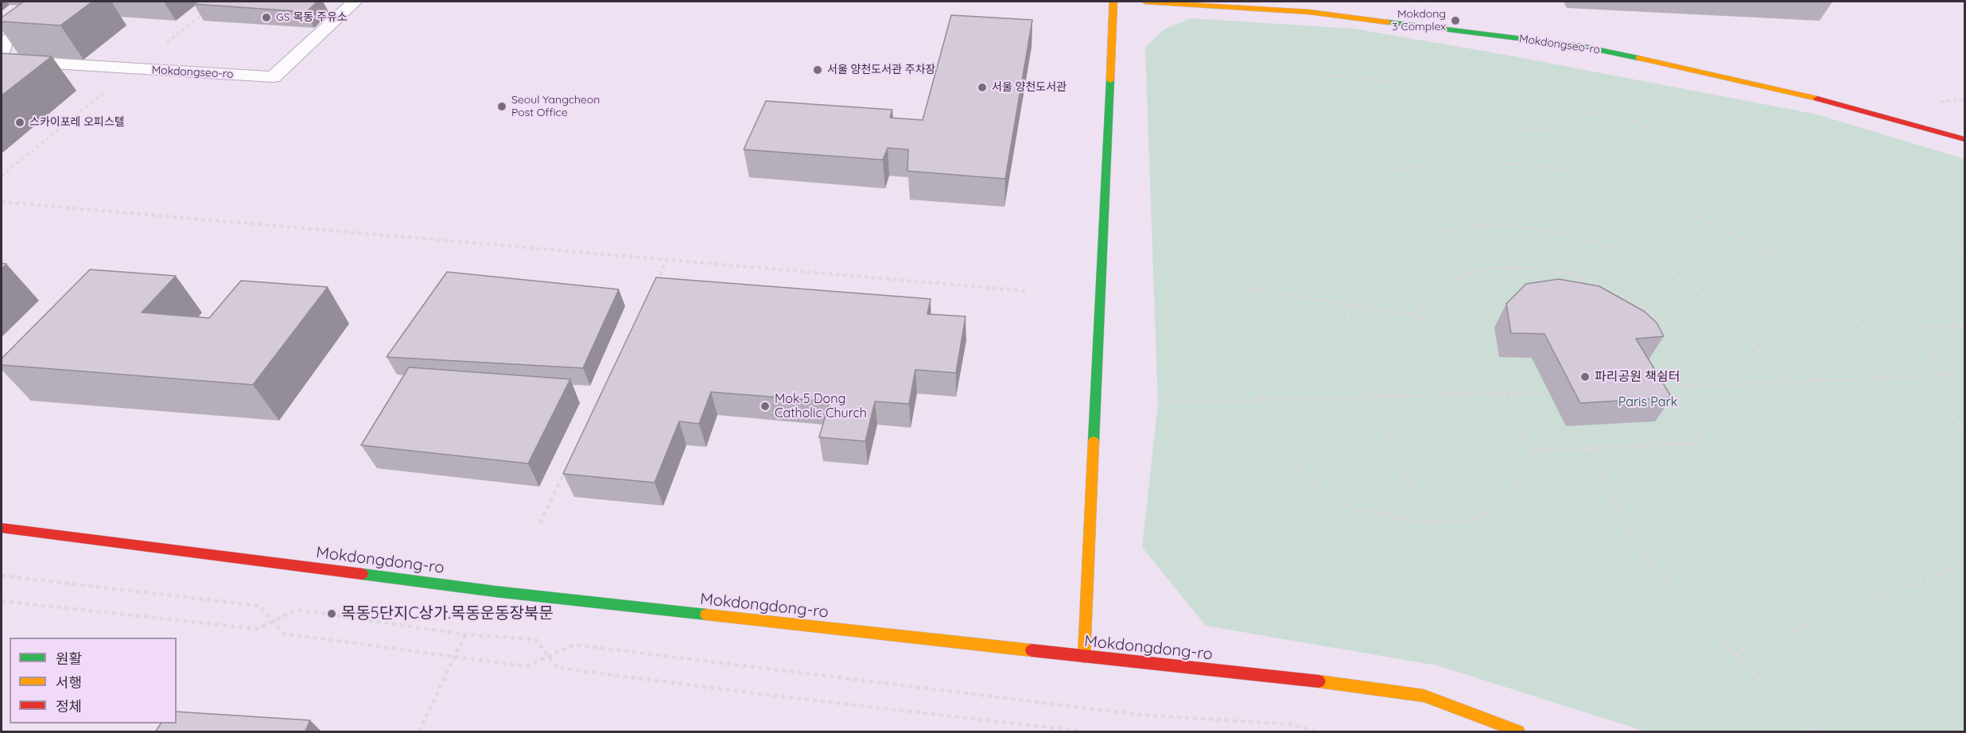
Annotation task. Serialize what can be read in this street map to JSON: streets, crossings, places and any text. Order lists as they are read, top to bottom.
{
  "streets": {
    "main road": ["Mokdongseo-ro", "Mokdongdong-ro"]
  },
  "parks": ["Paris Park"],
  "places": [
    "GS 목동 주유소",
    "Mokdong 3 Complex",
    "서울 양천도서관 주차장",
    "서울 양천도서관",
    "Seoul Yangcheon Post Office",
    "스카이포레 오피스텔",
    "파리공원 책쉼터",
    "Mok 5 Dong Catholic Church",
    "목동5단지C상가.목동운동장북문"
  ],
  "legend": ["원활", "서행", "정체"]
}
